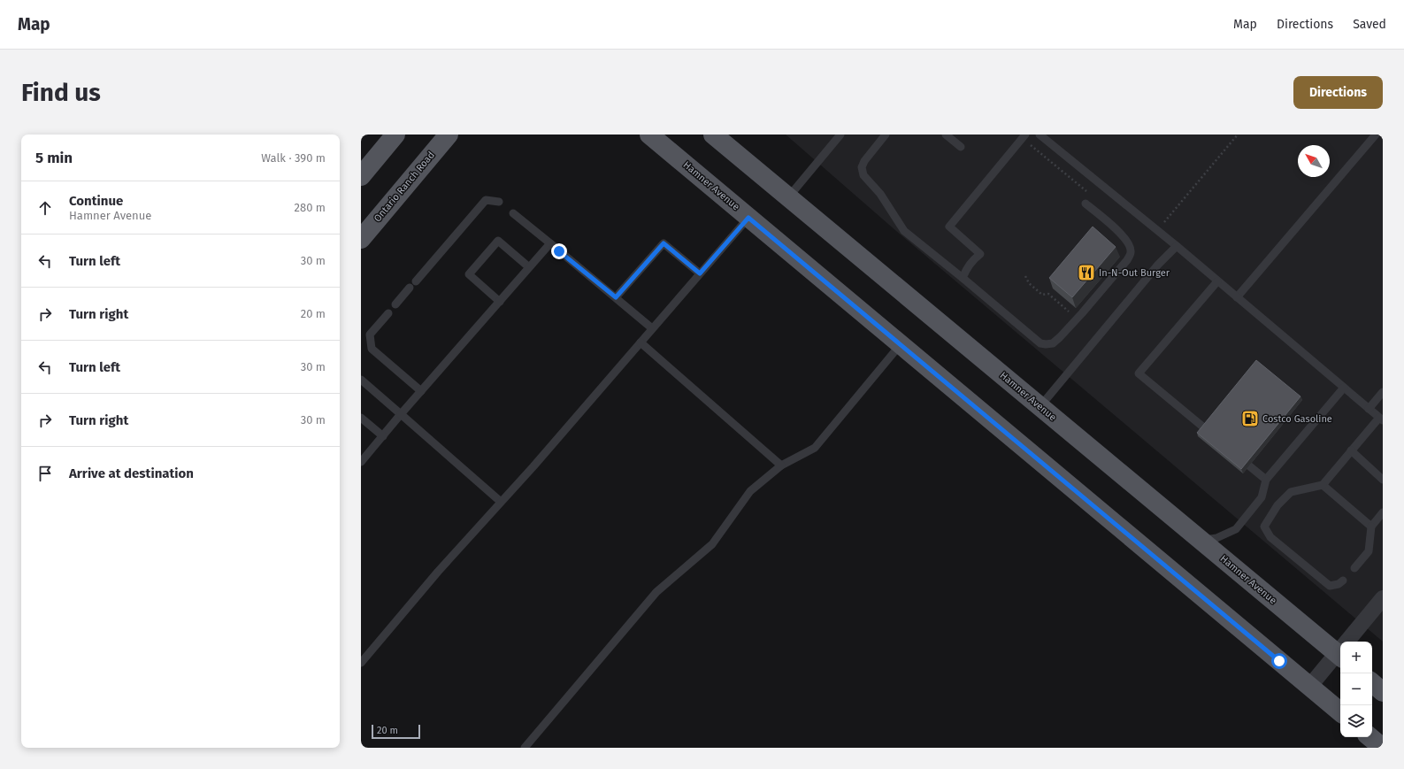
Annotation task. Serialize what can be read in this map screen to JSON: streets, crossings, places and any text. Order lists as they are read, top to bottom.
{
  "streets": {
    "main road": ["Hamner Avenue", "Ontario Ranch Road"]
  },
  "places": {
    "restaurant": ["In-N-Out Burger"],
    "fuel station": ["Costco Gasoline"]
  },
  "scale_bar": "20 m",
  "north": "top left",
  "page": {
    "header": "Map",
    "nav": ["Map", "Directions", "Saved"],
    "buttons": "Directions",
    "title": "Find us",
    "heading": ["5 min", "Walk · 390 m"],
    "list": [
      ["Continue", "Hamner Avenue", "280 m"],
      ["Turn left", "30 m"],
      ["Turn right", "20 m"],
      ["Turn left", "30 m"],
      ["Turn right", "30 m"],
      "Arrive at destination"
    ],
    "map_buttons": ["+", "−"],
    "scale": "20 m"
  }
}
